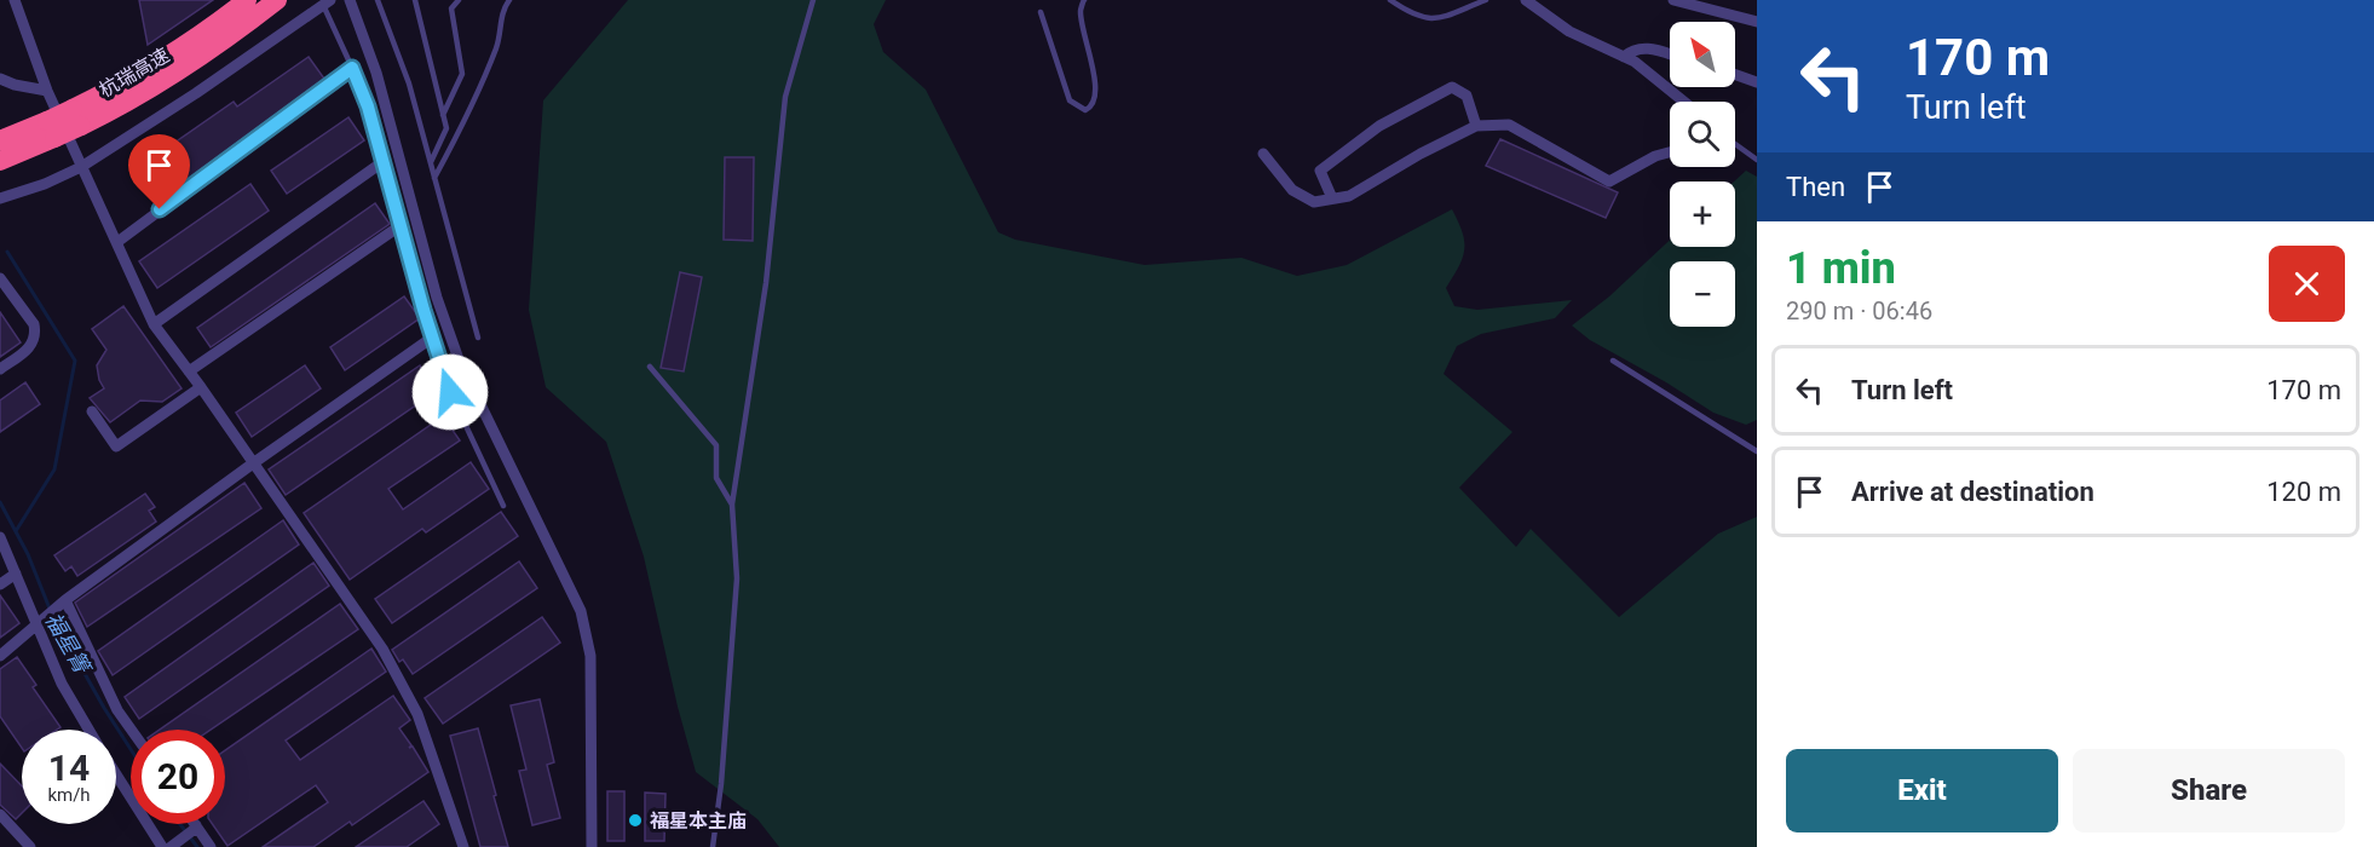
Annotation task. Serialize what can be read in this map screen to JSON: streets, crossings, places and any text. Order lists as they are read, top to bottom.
{
  "streets": {
    "highway": ["杭瑞高速"]
  },
  "water": ["福星箐"],
  "places": ["福星本主庙"],
  "north": "top left",
  "page": {
    "turn": ["170 m", "Turn left"],
    "map_buttons": ["+", "−"],
    "then": "Then",
    "heading": ["1 min", "290 m · 06:46"],
    "list": [
      {
        "name": "Turn left",
        "value": "170 m"
      },
      {
        "name": "Arrive at destination",
        "value": "120 m"
      }
    ],
    "speed": "14 km/h",
    "limit": "20",
    "buttons": ["Exit", "Share"]
  }
}
